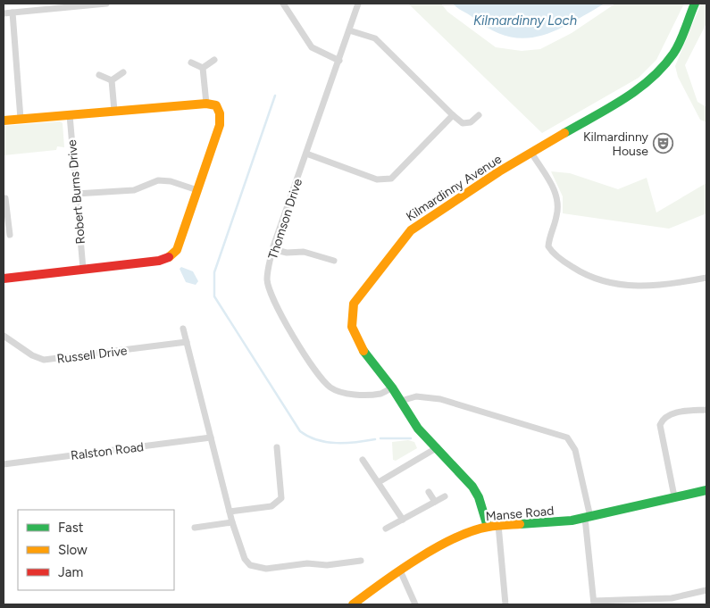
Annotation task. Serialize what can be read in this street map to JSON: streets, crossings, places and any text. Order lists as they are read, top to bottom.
{
  "streets": {
    "street": [
      "Kilmardinny Avenue",
      "Robert Burns Drive",
      "Thomson Drive",
      "Russell Drive",
      "Ralston Road",
      "Manse Road"
    ]
  },
  "crossings": [
    ["Kilmardinny Avenue", "Thomson Drive"],
    ["Kilmardinny Avenue", "Manse Road"]
  ],
  "water": ["Kilmardinny Loch"],
  "places": {
    "theatre": ["Kilmardinny House"]
  },
  "legend": ["Fast", "Slow", "Jam"]
}
